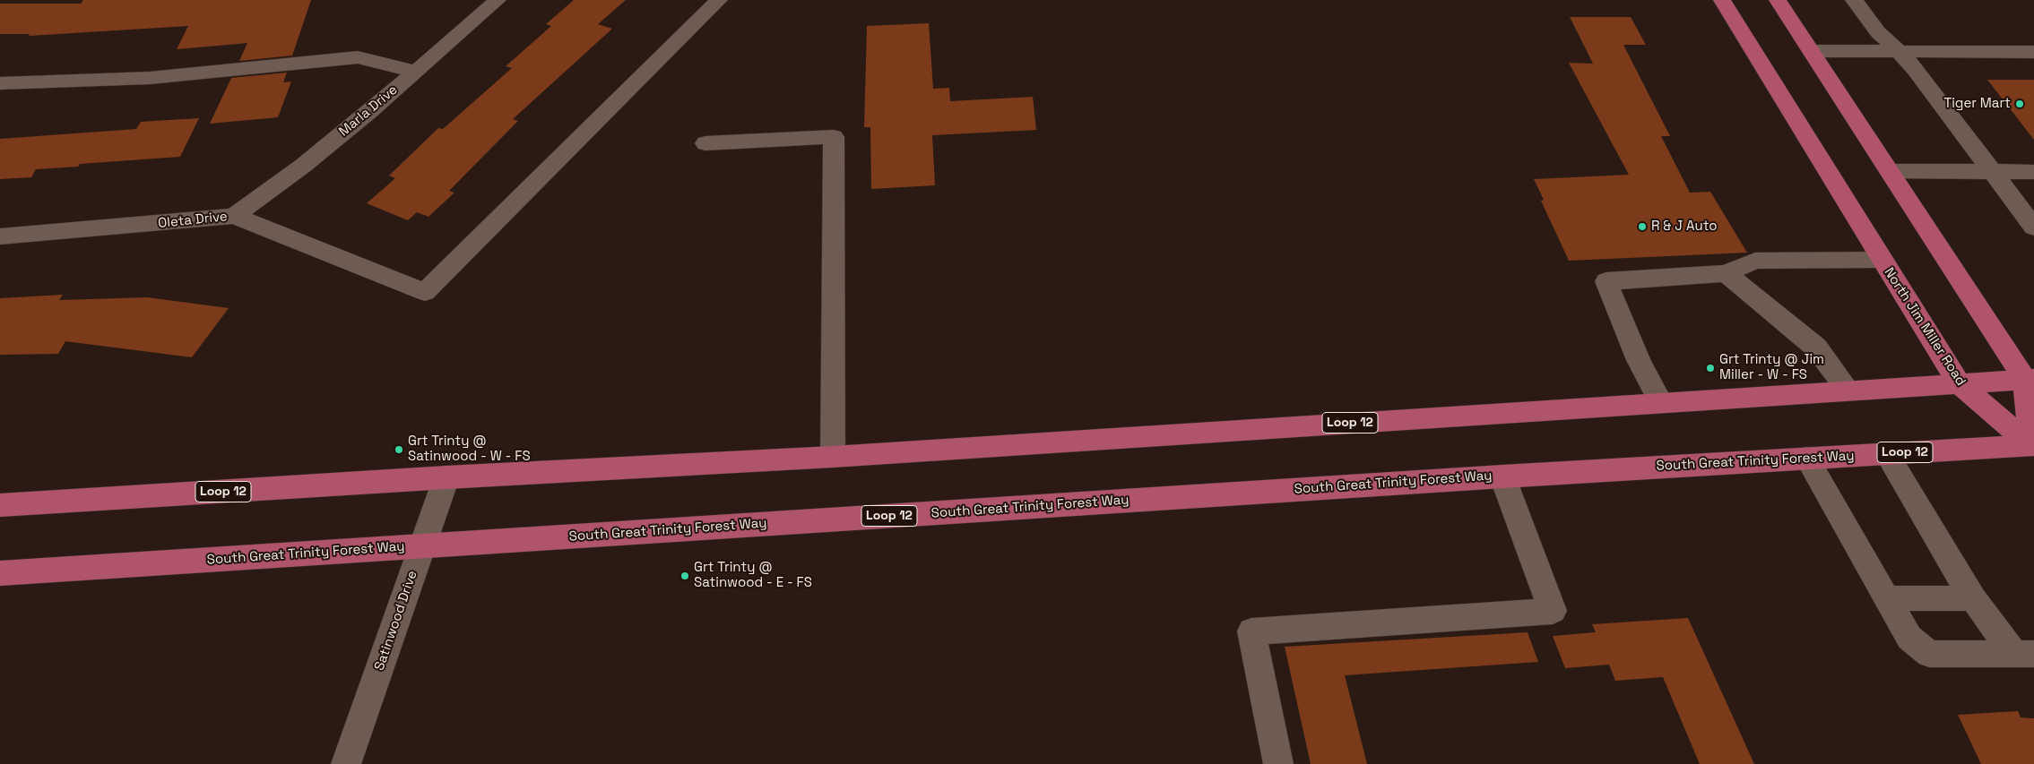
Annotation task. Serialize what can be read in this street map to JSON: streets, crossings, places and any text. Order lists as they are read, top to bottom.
{
  "streets": {
    "main road": ["North Jim Miller Road", "Loop 12", "South Great Trinity Forest Way"],
    "street": ["Marla Drive", "Oleta Drive", "Satinwood Drive"]
  },
  "crossings": [
    ["Marla Drive", "Oleta Drive"],
    ["North Jim Miller Road", "Loop 12"],
    ["North Jim Miller Road", "South Great Trinity Forest Way"],
    ["Loop 12", "Satinwood Drive"],
    ["South Great Trinity Forest Way", "Satinwood Drive"]
  ],
  "places": [
    "Tiger Mart",
    "R & J Auto",
    "Grt Trinty @ Jim Miller - W - FS",
    "Grt Trinty @ Satinwood - W - FS",
    "Grt Trinty @ Satinwood - E - FS"
  ]
}
